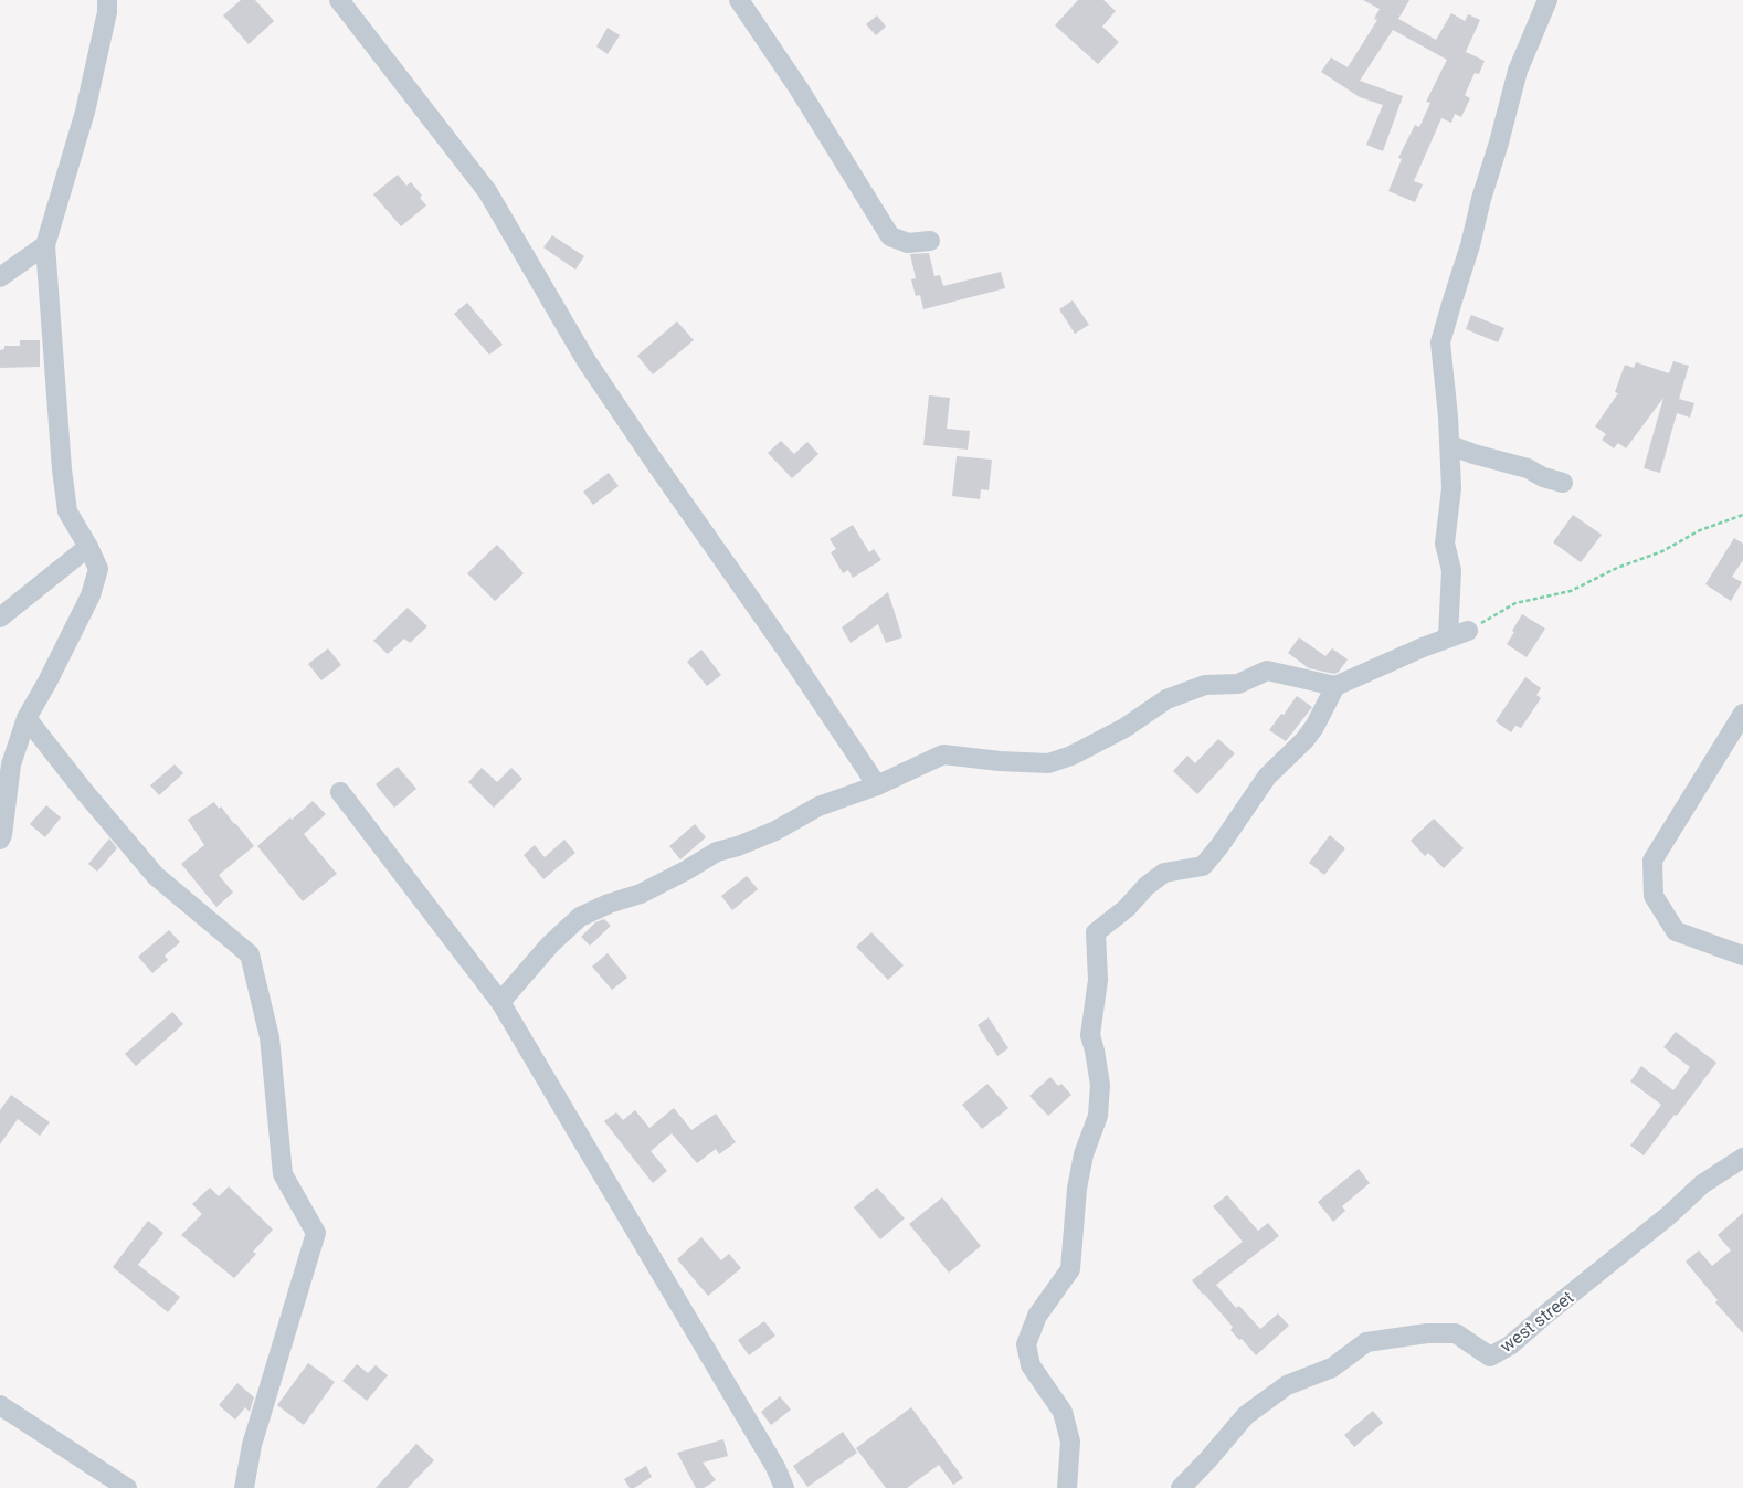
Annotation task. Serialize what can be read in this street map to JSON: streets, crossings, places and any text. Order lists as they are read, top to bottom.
{
  "streets": {
    "street": ["west street"]
  }
}
